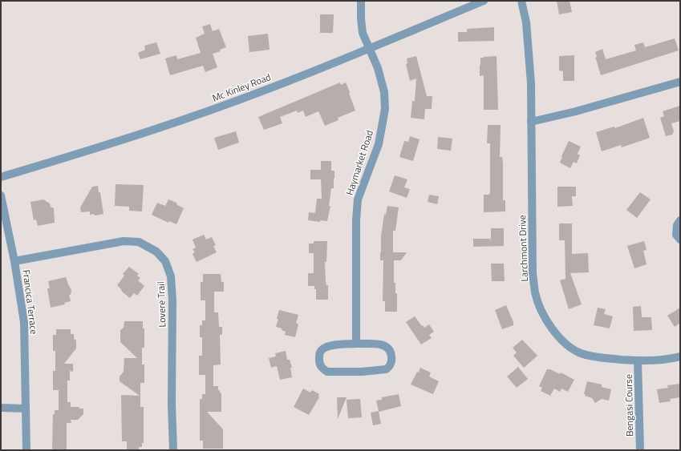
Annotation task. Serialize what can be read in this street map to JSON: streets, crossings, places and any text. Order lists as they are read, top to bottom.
{
  "streets": {
    "street": [
      "Mc Kinley Road",
      "Haymarket Road",
      "Larchmont Drive",
      "Francica Terrace",
      "Lovere Trail",
      "Bengasi Course"
    ]
  },
  "crossings": [
    ["Mc Kinley Road", "Haymarket Road"],
    ["Larchmont Drive", "Bengasi Course"],
    ["Francica Terrace", "Lovere Trail"]
  ]
}
